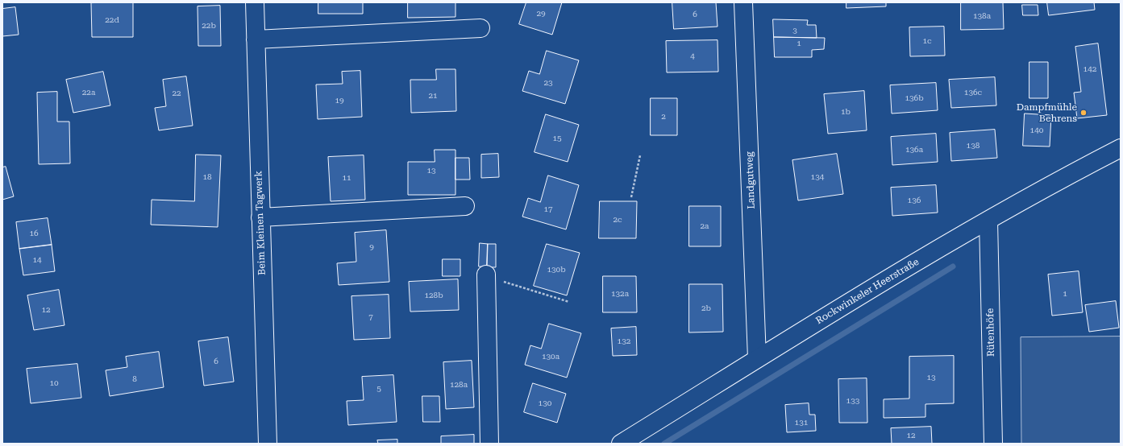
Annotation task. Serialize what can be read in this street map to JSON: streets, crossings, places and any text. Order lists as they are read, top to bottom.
{
  "streets": {
    "street": [
      "Landgutweg",
      "Beim Kleinen Tagwerk",
      "Rockwinkeler Heerstraße",
      "Rütenhöfe"
    ]
  },
  "crossings": [
    ["Landgutweg", "Rockwinkeler Heerstraße"],
    ["Rockwinkeler Heerstraße", "Rütenhöfe"]
  ],
  "places": ["Dampfmühle Behrens"],
  "house_numbers": [
    "29",
    "6",
    "138a",
    "22d",
    "22b",
    "3",
    "1c",
    "1",
    "4",
    "142",
    "23",
    "22a",
    "136c",
    "22",
    "21",
    "136b",
    "19",
    "1b",
    "2",
    "140",
    "15",
    "138",
    "136a",
    "13",
    "18",
    "134",
    "11",
    "136",
    "17",
    "2c",
    "2a",
    "16",
    "9",
    "14",
    "130b",
    "132a",
    "1",
    "128b",
    "2b",
    "12",
    "7",
    "132",
    "130a",
    "6",
    "13",
    "8",
    "10",
    "128a",
    "5",
    "133",
    "130",
    "131",
    "12"
  ]
}
